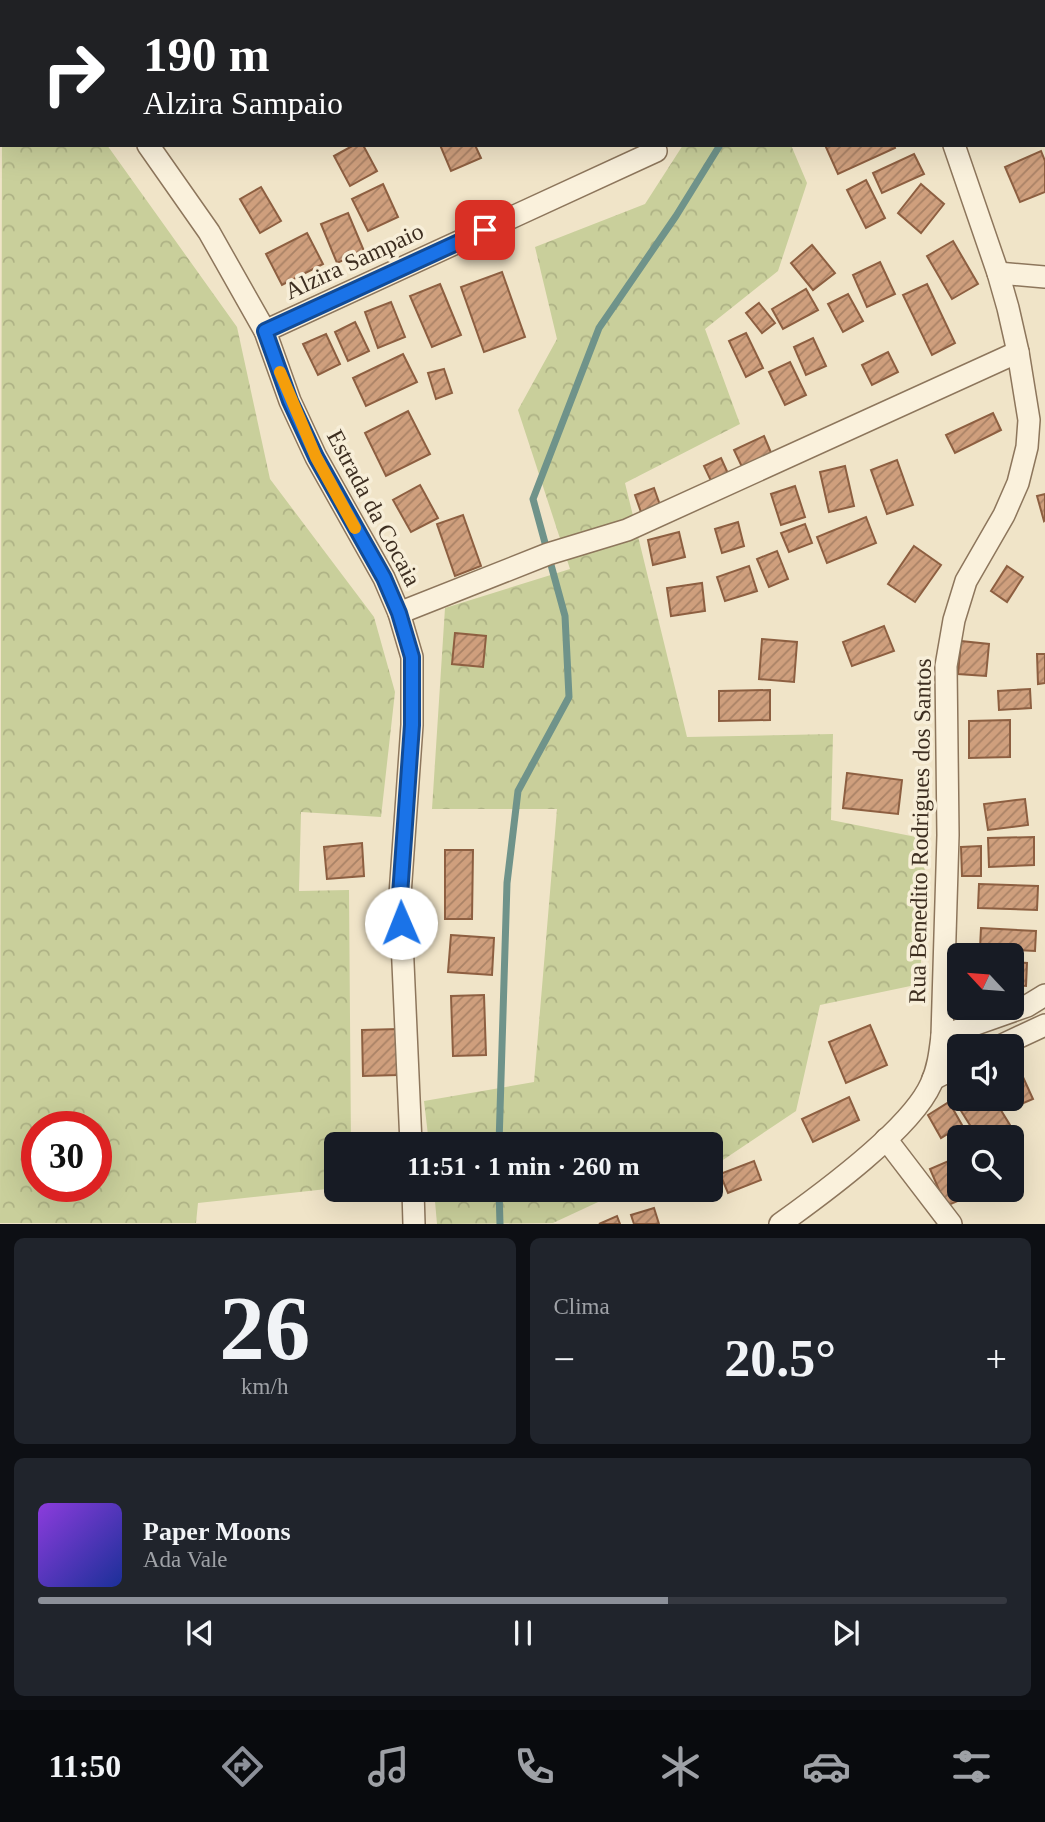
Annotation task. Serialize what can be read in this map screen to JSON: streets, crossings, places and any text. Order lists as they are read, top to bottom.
{
  "streets": {
    "street": ["Alzira Sampaio", "Estrada da Cocaia", "Rua Benedito Rodrigues dos Santos"]
  },
  "crossings": [
    ["Alzira Sampaio", "Estrada da Cocaia"]
  ],
  "north": "top left",
  "page": {
    "turn": ["190 m", "Alzira Sampaio"],
    "limit": "30",
    "trip": "11:51 · 1 min · 260 m",
    "tile": [
      ["26", "km/h"],
      "Clima"
    ],
    "heat": ["−", "20.5°", "+"],
    "song": ["Paper Moons", "Ada Vale"],
    "tabs": "11:50"
  }
}
